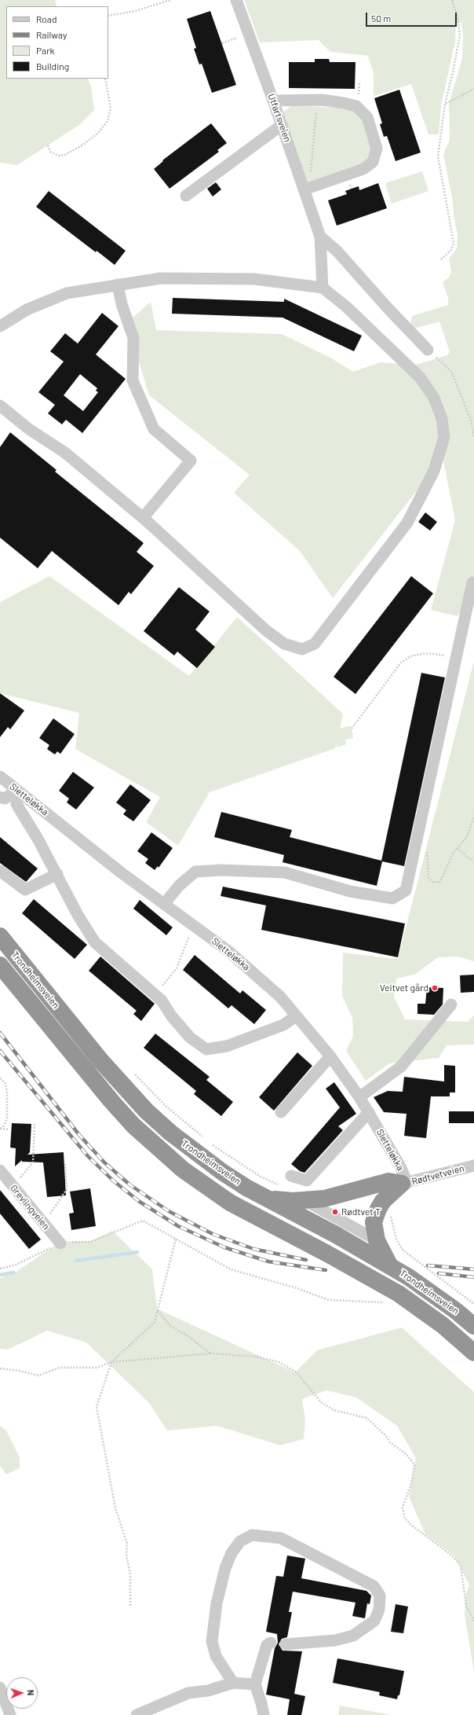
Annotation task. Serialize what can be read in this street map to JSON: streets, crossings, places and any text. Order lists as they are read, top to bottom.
{
  "streets": {
    "highway": ["Trondheimsveien"],
    "street": [
      "Utfartsveien",
      "Sletteløkka",
      "Rødtvetveien",
      "Grevlingveien"
    ]
  },
  "crossings": [
    ["Sletteløkka", "Rødtvetveien"]
  ],
  "places": ["Veitvet gård", "Rødtvet T"],
  "legend": [
    "Road",
    "Railway",
    "Park",
    "Building"
  ],
  "scale_bar": "50 m",
  "north": "right"
}
